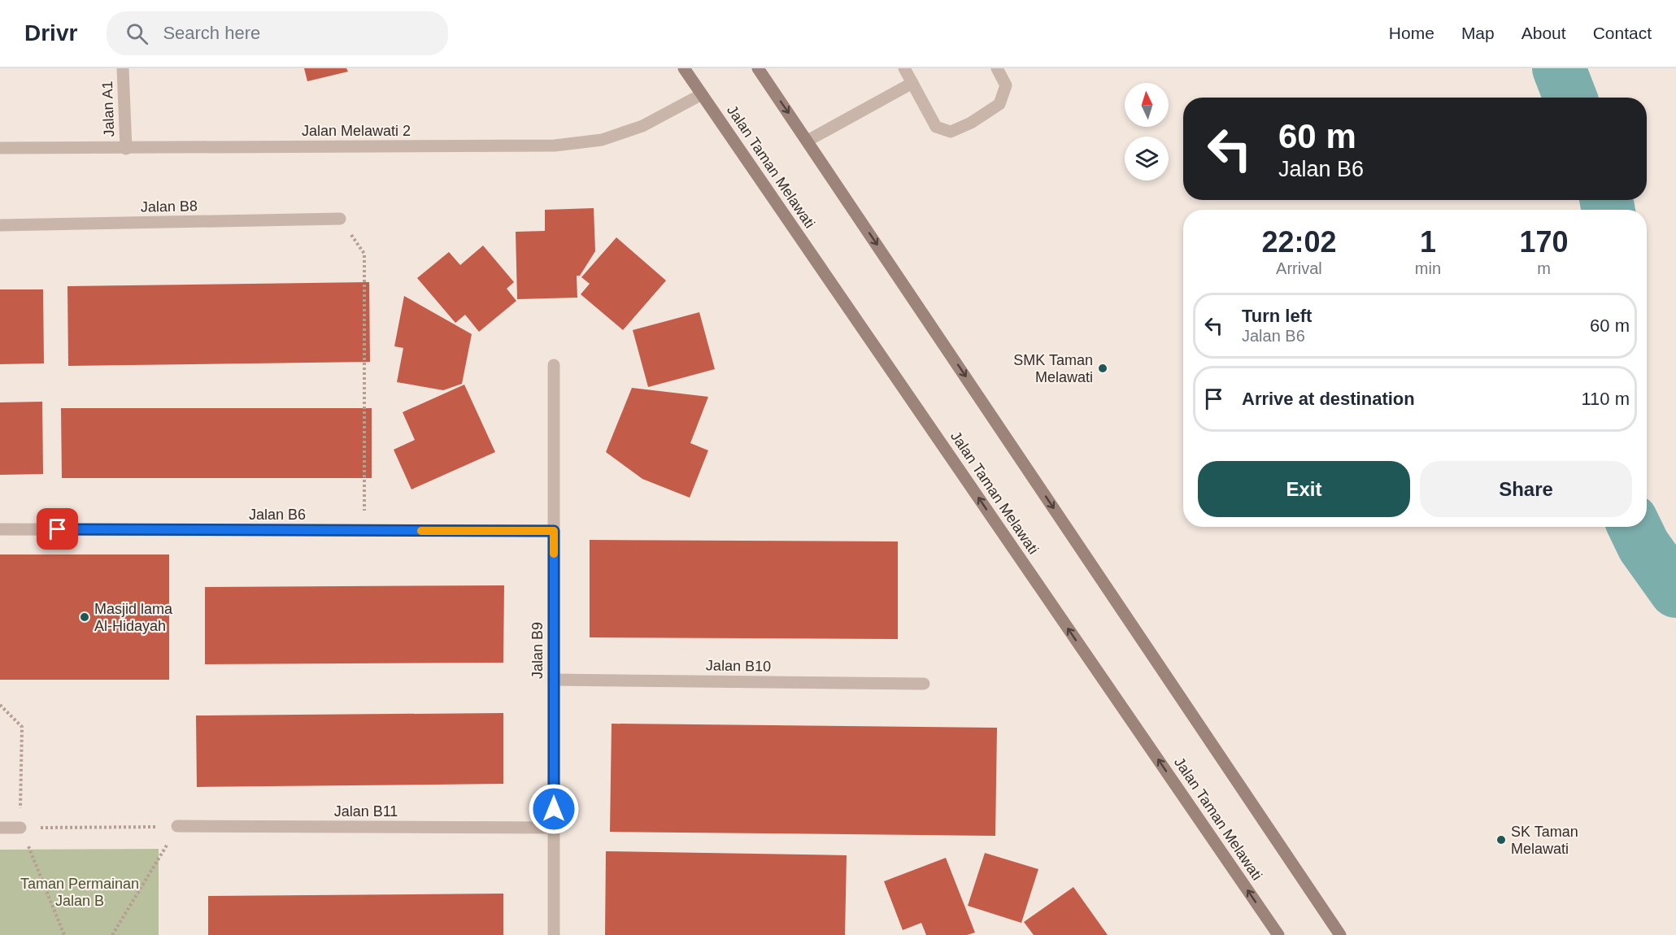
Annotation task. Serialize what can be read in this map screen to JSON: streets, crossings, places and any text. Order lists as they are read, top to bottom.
{
  "streets": {
    "main road": ["Jalan Taman Melawati"],
    "street": [
      "Jalan A1",
      "Jalan Melawati 2",
      "Jalan B8",
      "Jalan B6",
      "Jalan B9",
      "Jalan B10",
      "Jalan B11"
    ]
  },
  "crossings": [
    ["Jalan A1", "Jalan Melawati 2"],
    ["Jalan Melawati 2", "Jalan Taman Melawati"],
    ["Jalan B6", "Jalan B9"],
    ["Jalan B9", "Jalan B10"],
    ["Jalan B9", "Jalan B11"]
  ],
  "parks": ["Taman Permainan Jalan B"],
  "places": ["SMK Taman Melawati", "Masjid lama Al-Hidayah", "SK Taman Melawati"],
  "north": "top",
  "page": {
    "header": "Drivr",
    "search": "Search here",
    "nav": [
      "Home",
      "Map",
      "About",
      "Contact"
    ],
    "turn": ["60 m", "Jalan B6"],
    "eta": [
      "22:02",
      "Arrival",
      "1",
      "min",
      "170",
      "m"
    ],
    "list": [
      {
        "name": "Turn left",
        "note": "Jalan B6",
        "value": "60 m"
      },
      {
        "name": "Arrive at destination",
        "value": "110 m"
      }
    ],
    "buttons": ["Exit", "Share"]
  }
}
